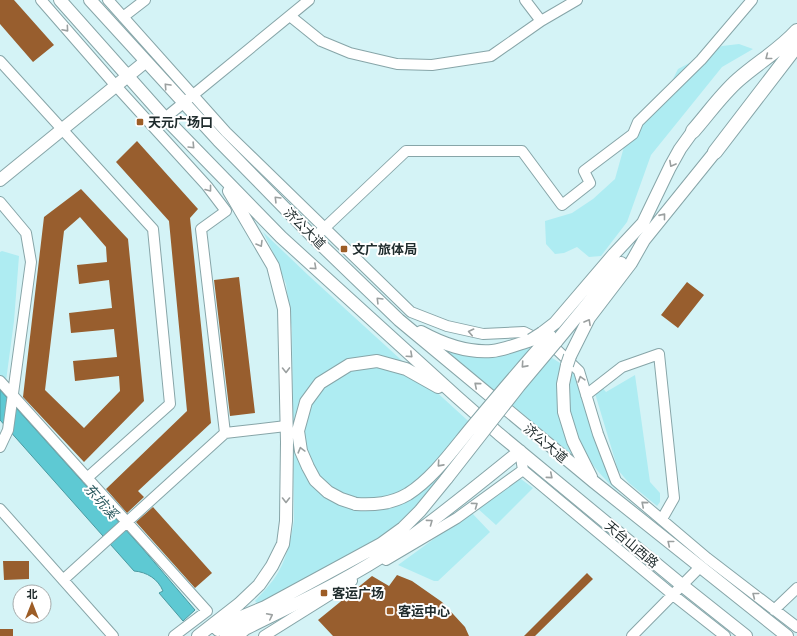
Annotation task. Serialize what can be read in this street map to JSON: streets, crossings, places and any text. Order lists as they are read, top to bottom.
{
  "streets": {
    "main road": ["济公大道", "天台山西路"]
  },
  "crossings": [
    ["济公大道", "天台山西路"]
  ],
  "water": ["东坑溪"],
  "places": {
    "transit": [
      "天元广场口",
      "文广旅体局",
      "客运广场",
      "客运中心"
    ]
  },
  "north": "top"
}
